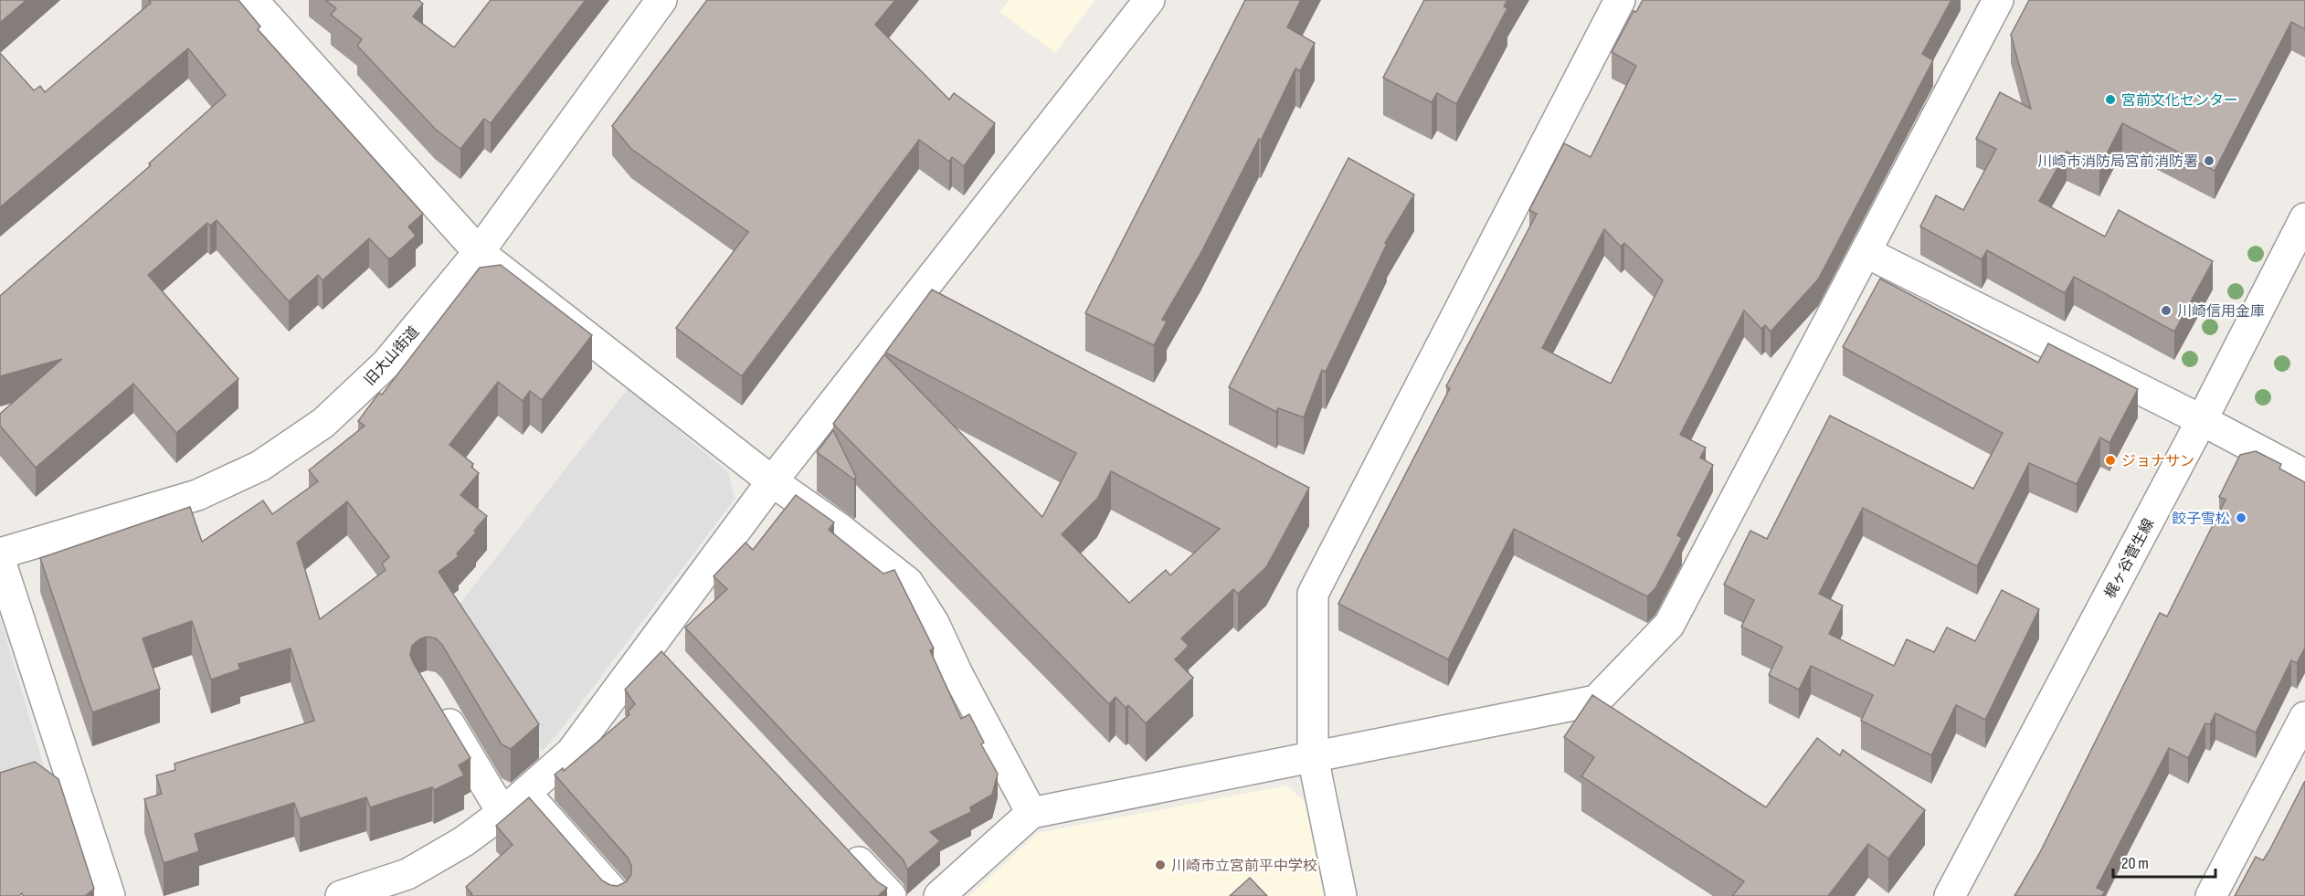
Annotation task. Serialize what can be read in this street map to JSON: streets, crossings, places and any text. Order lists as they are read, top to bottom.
{
  "streets": {
    "street": ["旧大山街道", "梶ヶ谷菅生線"]
  },
  "places": [
    "宮前文化センター",
    "川崎市消防局宮前消防署",
    "川崎信用金庫",
    "ジョナサン",
    "餃子雪松",
    "川崎市立宮前平中学校"
  ],
  "scale_bar": "20 m"
}
